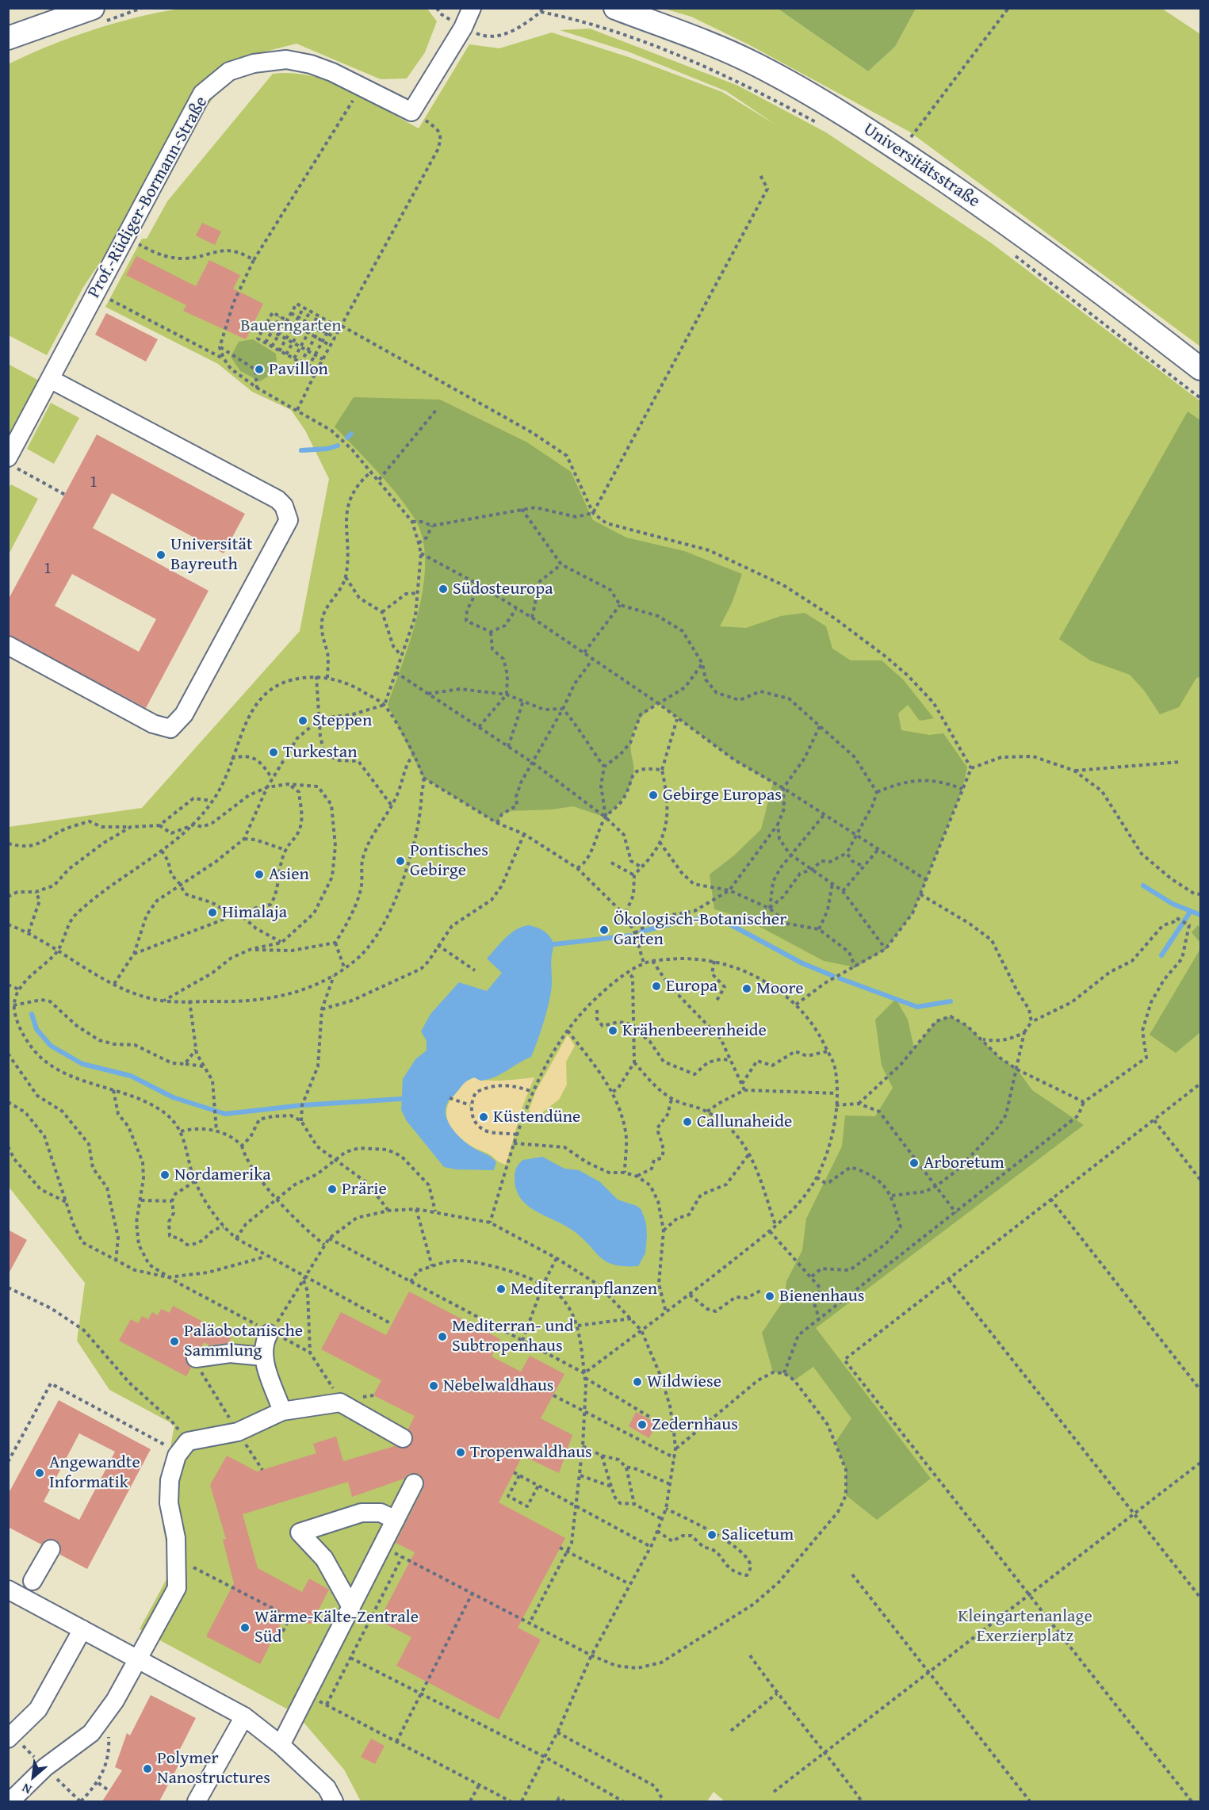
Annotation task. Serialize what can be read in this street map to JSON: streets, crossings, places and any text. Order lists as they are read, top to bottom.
{
  "streets": {
    "main road": ["Universitätsstraße"],
    "street": ["Prof.-Rüdiger-Bormann-Straße"]
  },
  "parks": ["Bauerngarten", "Kleingartenanlage Exerzierplatz"],
  "places": [
    "Pavillon",
    "Universität Bayreuth",
    "Südosteuropa",
    "Steppen",
    "Turkestan",
    "Gebirge Europas",
    "Pontisches Gebirge",
    "Asien",
    "Himalaja",
    "Ökologisch-Botanischer Garten",
    "Europa",
    "Moore",
    "Krähenbeerenheide",
    "Küstendüne",
    "Callunaheide",
    "Arboretum",
    "Nordamerika",
    "Prärie",
    "Mediterranpflanzen",
    "Bienenhaus",
    "Mediterran- und Subtropenhaus",
    "Paläobotanische Sammlung",
    "Wildwiese",
    "Nebelwaldhaus",
    "Zedernhaus",
    "Tropenwaldhaus",
    "Angewandte Informatik",
    "Salicetum",
    "Wärme-Kälte-Zentrale Süd",
    "Polymer Nanostructures"
  ],
  "house_numbers": ["1", "1"],
  "north": "bottom left"
}
